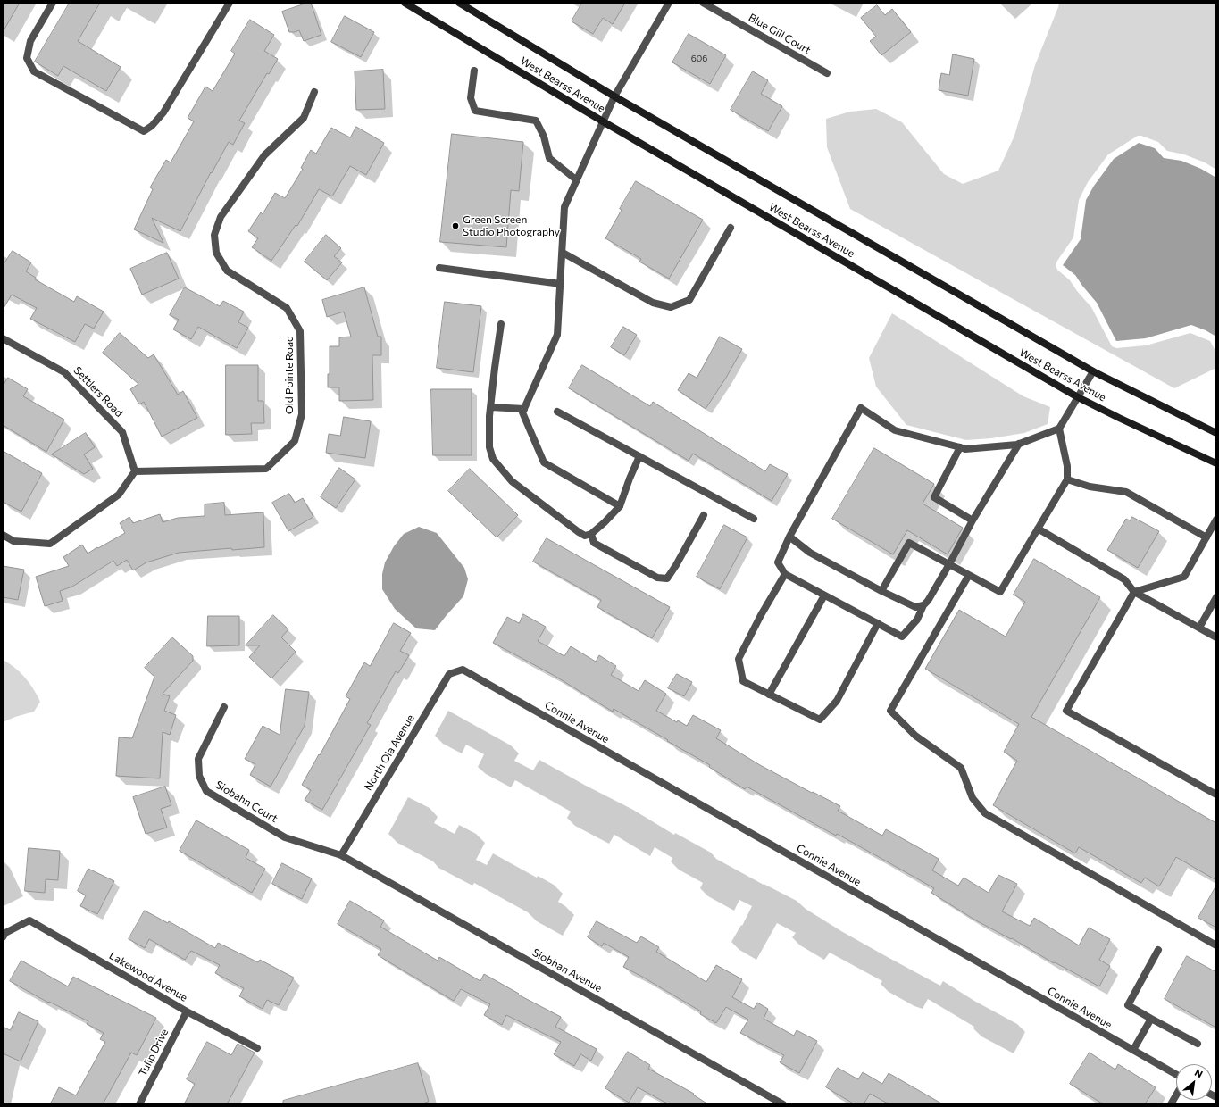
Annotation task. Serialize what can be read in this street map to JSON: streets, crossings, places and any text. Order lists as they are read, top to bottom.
{
  "streets": {
    "main road": ["West Bearss Avenue"],
    "street": [
      "Blue Gill Court",
      "Old Pointe Road",
      "Settlers Road",
      "Connie Avenue",
      "North Ola Avenue",
      "Siobahn Court",
      "Siobhan Avenue",
      "Lakewood Avenue",
      "Tulip Drive"
    ]
  },
  "crossings": [
    ["Old Pointe Road", "Settlers Road"],
    ["Connie Avenue", "North Ola Avenue"],
    ["North Ola Avenue", "Siobahn Court"],
    ["North Ola Avenue", "Siobhan Avenue"],
    ["Siobahn Court", "Siobhan Avenue"],
    ["Lakewood Avenue", "Tulip Drive"]
  ],
  "places": ["Green Screen Studio Photography"],
  "house_numbers": ["606"],
  "north": "top right"
}
